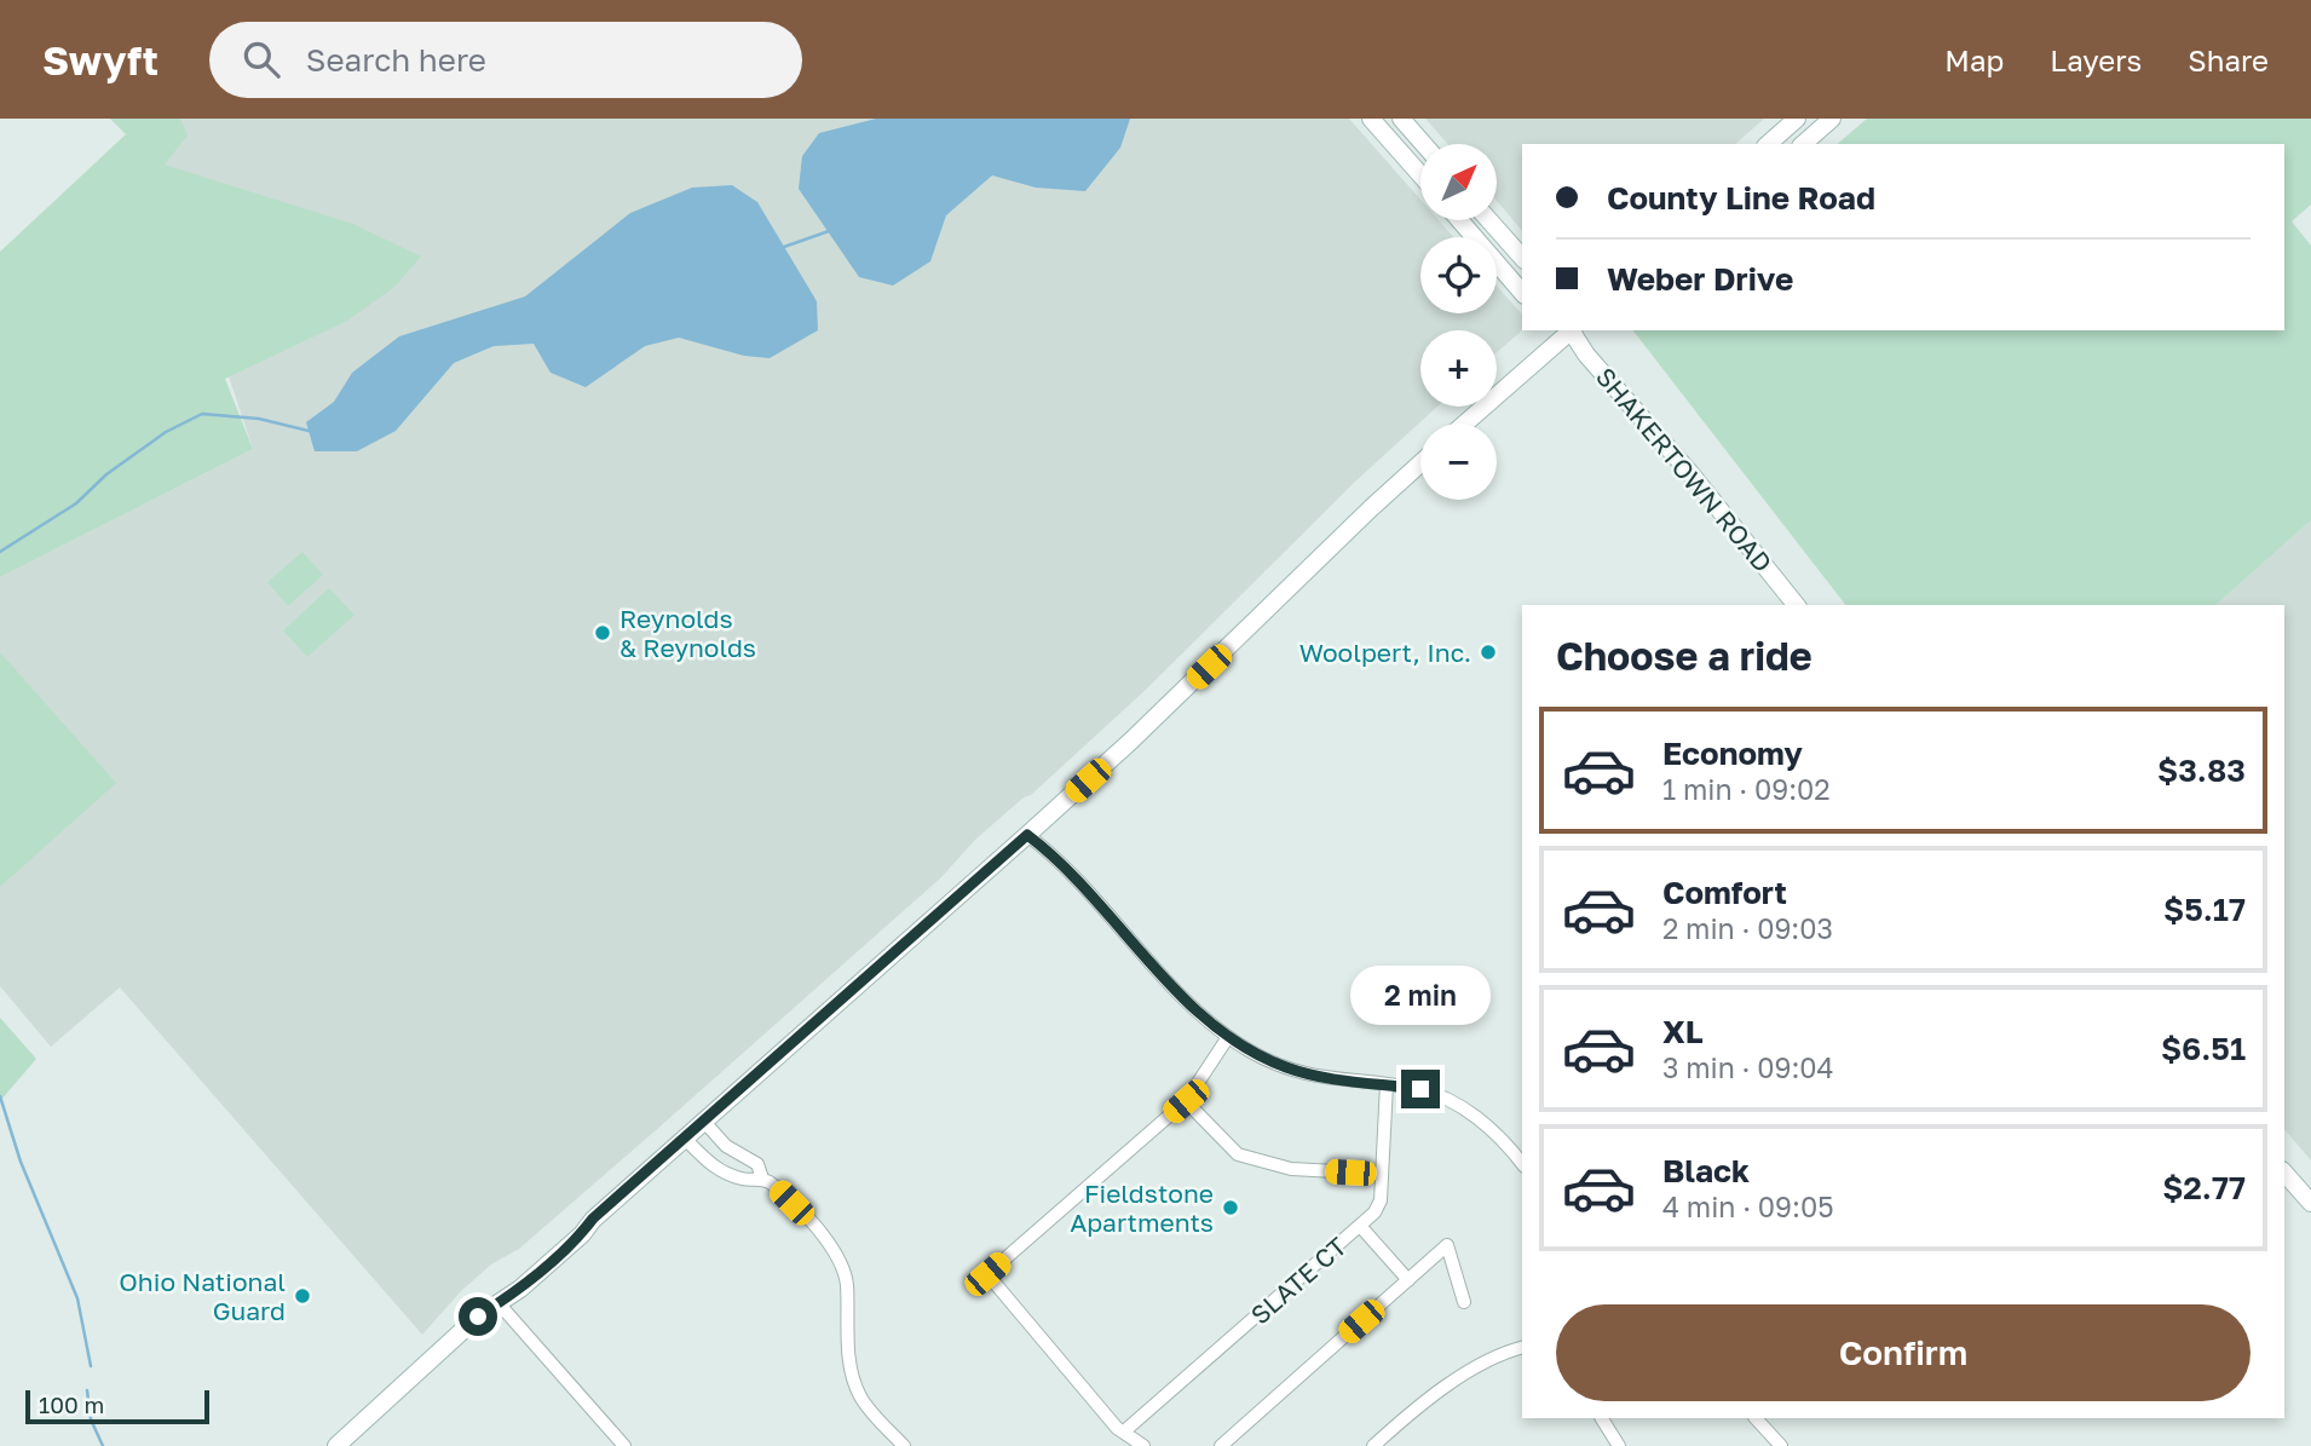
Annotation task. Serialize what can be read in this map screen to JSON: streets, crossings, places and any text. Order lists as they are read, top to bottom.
{
  "streets": {
    "main road": ["SHAKERTOWN ROAD"],
    "street": ["SLATE CT"]
  },
  "places": [
    "Reynolds & Reynolds",
    "Woolpert, Inc.",
    "Fieldstone Apartments",
    "Ohio National Guard"
  ],
  "scale_bar": "100 m",
  "north": "top right",
  "page": {
    "header": "Swyft",
    "search": "Search here",
    "nav": ["Map", "Layers", "Share"],
    "map_buttons": ["+", "−"],
    "banner": ["County Line Road", "Weber Drive"],
    "heading": "Choose a ride",
    "list": [
      {
        "name": "Economy",
        "note": "1 min · 09:02",
        "value": "$3.83"
      },
      {
        "name": "Comfort",
        "note": "2 min · 09:03",
        "value": "$5.17"
      },
      {
        "name": "XL",
        "note": "3 min · 09:04",
        "value": "$6.51"
      },
      {
        "name": "Black",
        "note": "4 min · 09:05",
        "value": "$2.77"
      }
    ],
    "bubble": "2 min",
    "buttons": "Confirm",
    "scale": "100 m"
  }
}
